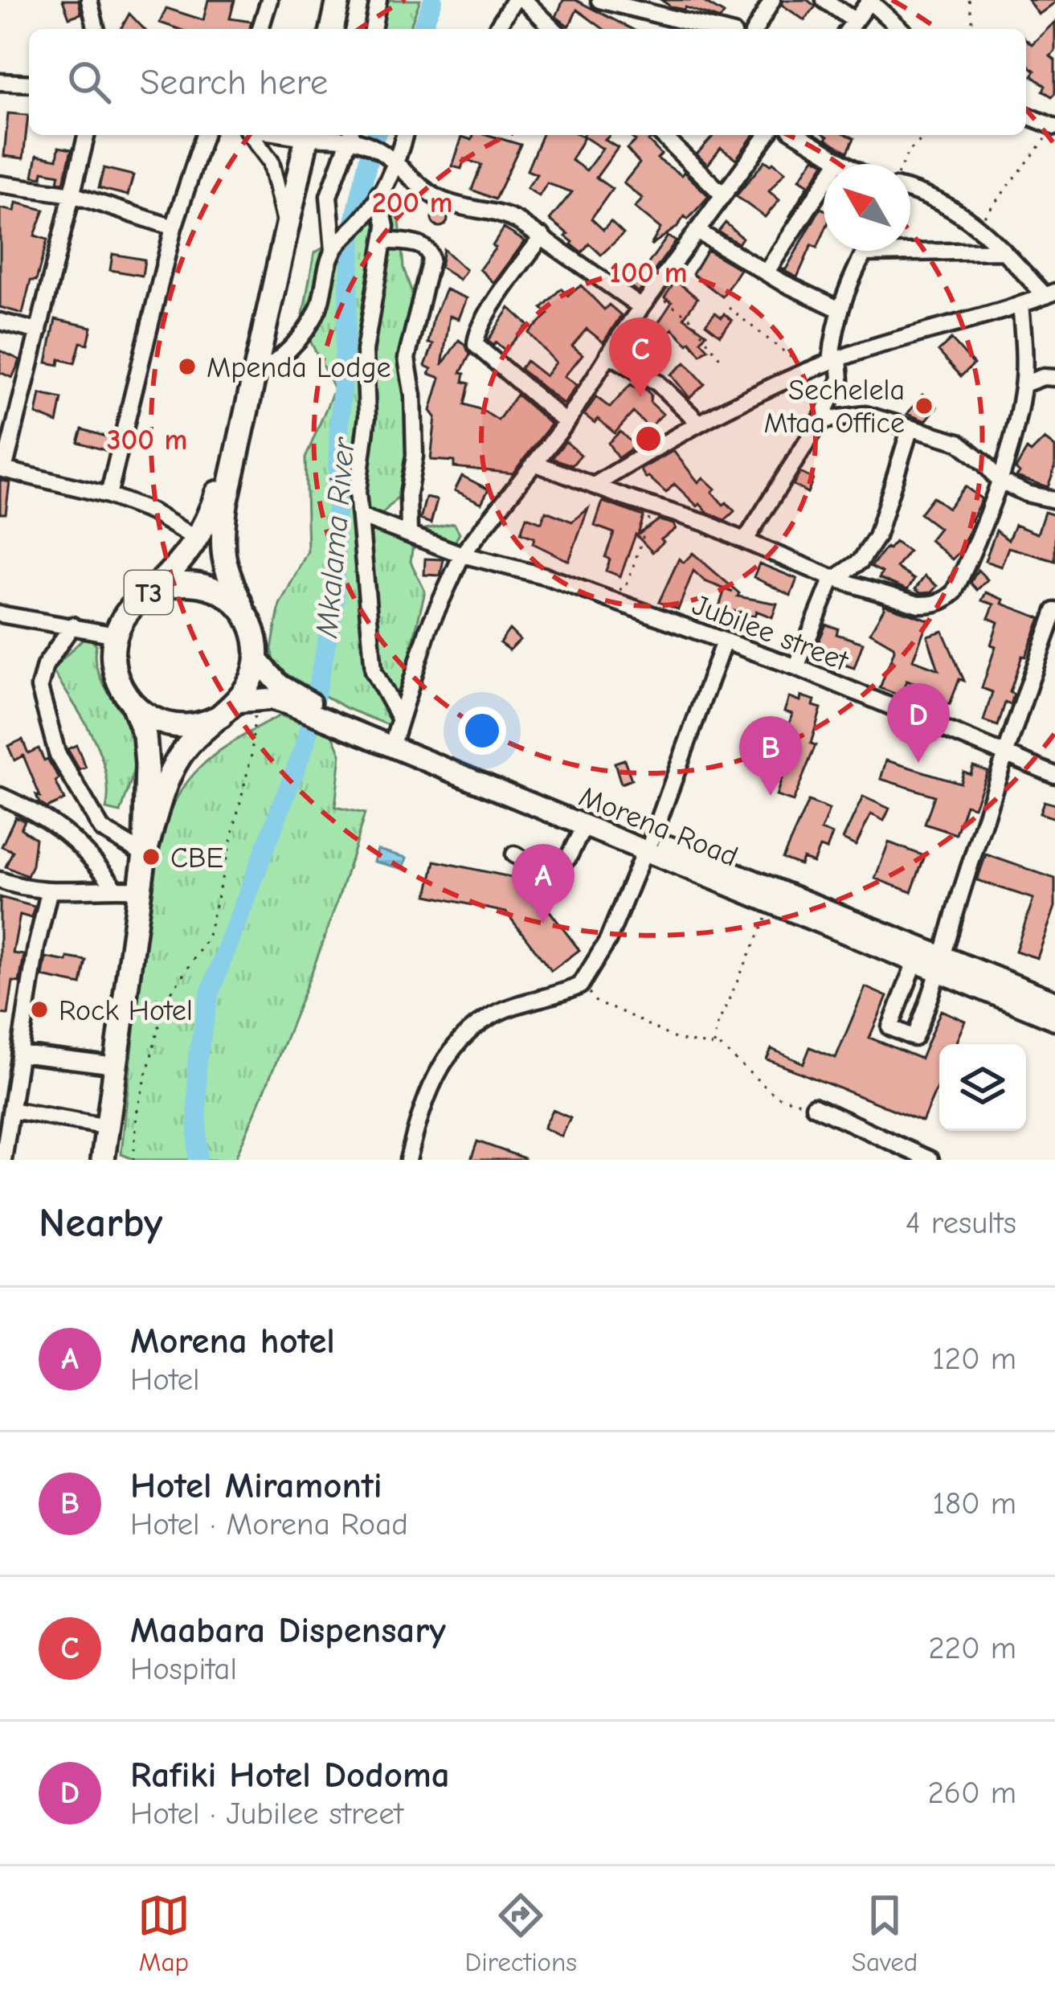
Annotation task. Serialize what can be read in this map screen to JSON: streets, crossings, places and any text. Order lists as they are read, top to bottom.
{
  "streets": {
    "highway": ["T3"],
    "main road": ["Morena Road"],
    "street": ["Jubilee street"]
  },
  "crossings": [
    ["T3", "Morena Road"]
  ],
  "water": ["Mkalama River"],
  "places": [
    "Mpenda Lodge",
    "Sechelela Mtaa Office",
    "CBE",
    "Rock Hotel"
  ],
  "north": "top left",
  "page": {
    "search": "Search here",
    "pins": [
      "C",
      "D",
      "B",
      "A"
    ],
    "heading": ["Nearby", "4 results"],
    "list": [
      {
        "mark": "A",
        "name": "Morena hotel",
        "note": "Hotel",
        "value": "120 m"
      },
      {
        "mark": "B",
        "name": "Hotel Miramonti",
        "note": "Hotel · Morena Road",
        "value": "180 m"
      },
      {
        "mark": "C",
        "name": "Maabara Dispensary",
        "note": "Hospital",
        "value": "220 m"
      },
      {
        "mark": "D",
        "name": "Rafiki Hotel Dodoma",
        "note": "Hotel · Jubilee street",
        "value": "260 m"
      }
    ],
    "nav": ["Map", "Directions", "Saved"]
  },
  "rings": ["200 m", "100 m", "300 m"]
}
